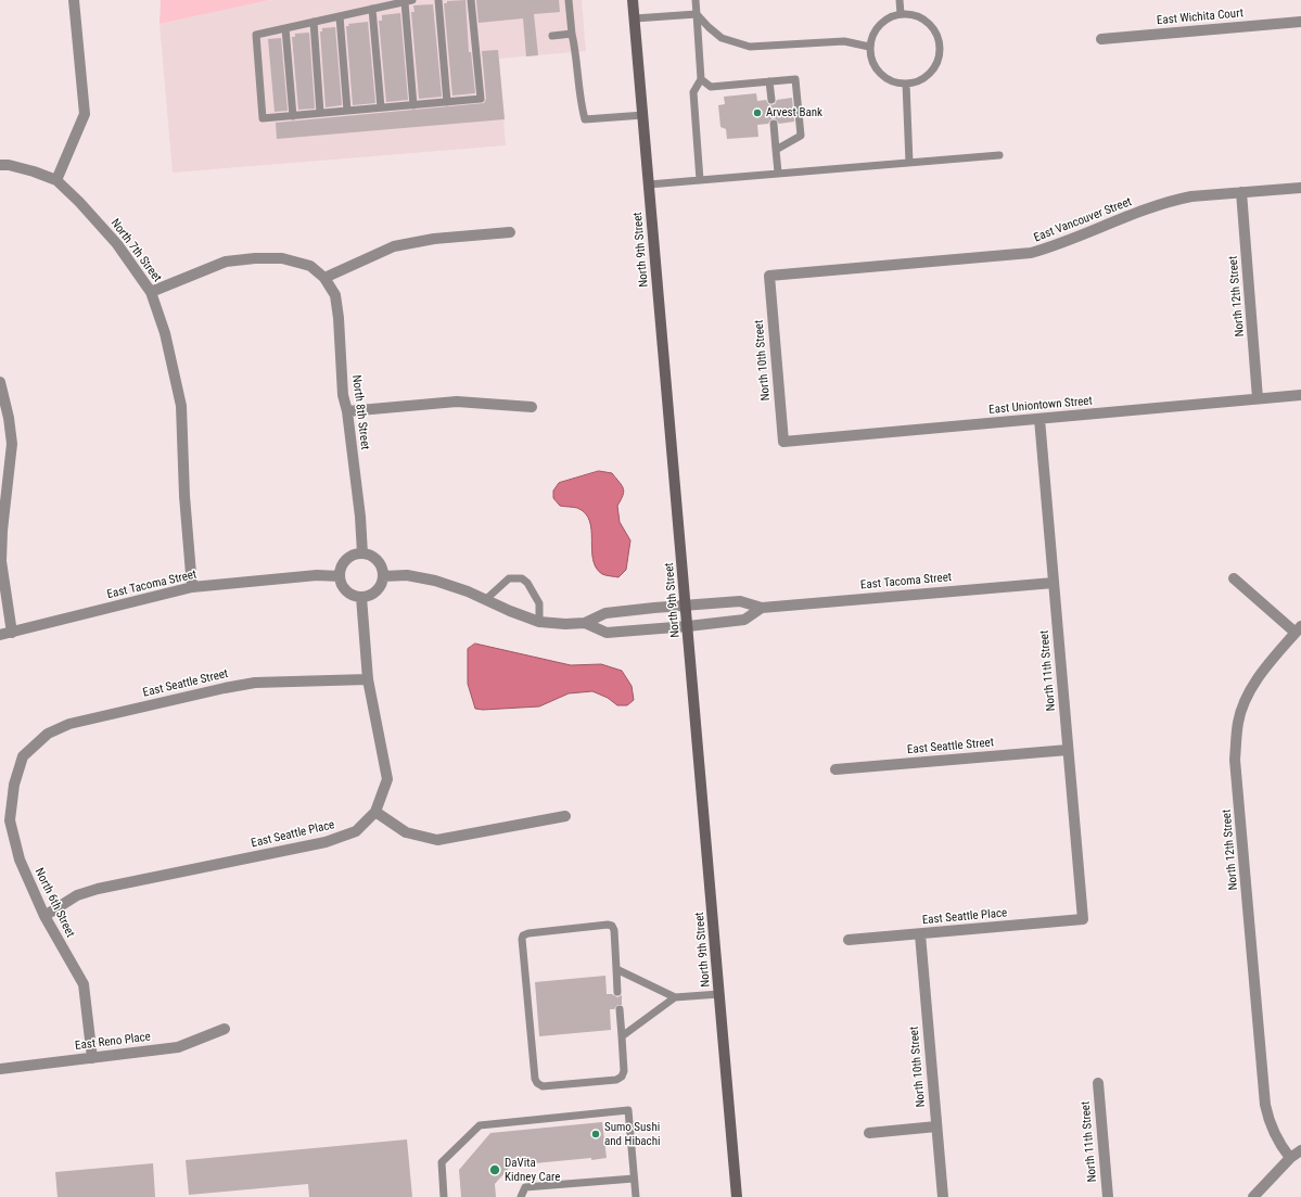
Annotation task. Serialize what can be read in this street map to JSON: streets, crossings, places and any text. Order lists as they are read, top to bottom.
{
  "streets": {
    "main road": ["North 9th Street"],
    "street": [
      "East Wichita Court",
      "East Vancouver Street",
      "North 7th Street",
      "North 12th Street",
      "North 10th Street",
      "East Uniontown Street",
      "North 8th Street",
      "East Tacoma Street",
      "North 11th Street",
      "East Seattle Street",
      "East Seattle Place",
      "North 6th Street",
      "East Reno Place"
    ]
  },
  "crossings": [
    ["East Vancouver Street", "North 12th Street"],
    ["East Vancouver Street", "North 10th Street"],
    ["North 9th Street", "East Tacoma Street"],
    ["North 7th Street", "East Tacoma Street"],
    ["North 12th Street", "East Uniontown Street"],
    ["North 10th Street", "East Uniontown Street"],
    ["North 10th Street", "East Seattle Place"],
    ["East Uniontown Street", "North 11th Street"],
    ["North 8th Street", "East Tacoma Street"],
    ["East Tacoma Street", "North 11th Street"],
    ["North 11th Street", "East Seattle Street"],
    ["North 11th Street", "East Seattle Place"],
    ["East Seattle Street", "North 6th Street"],
    ["East Seattle Place", "North 6th Street"],
    ["North 6th Street", "East Reno Place"]
  ],
  "places": ["Arvest Bank", "Sumo Sushi and Hibachi", "DaVita Kidney Care"]
}
